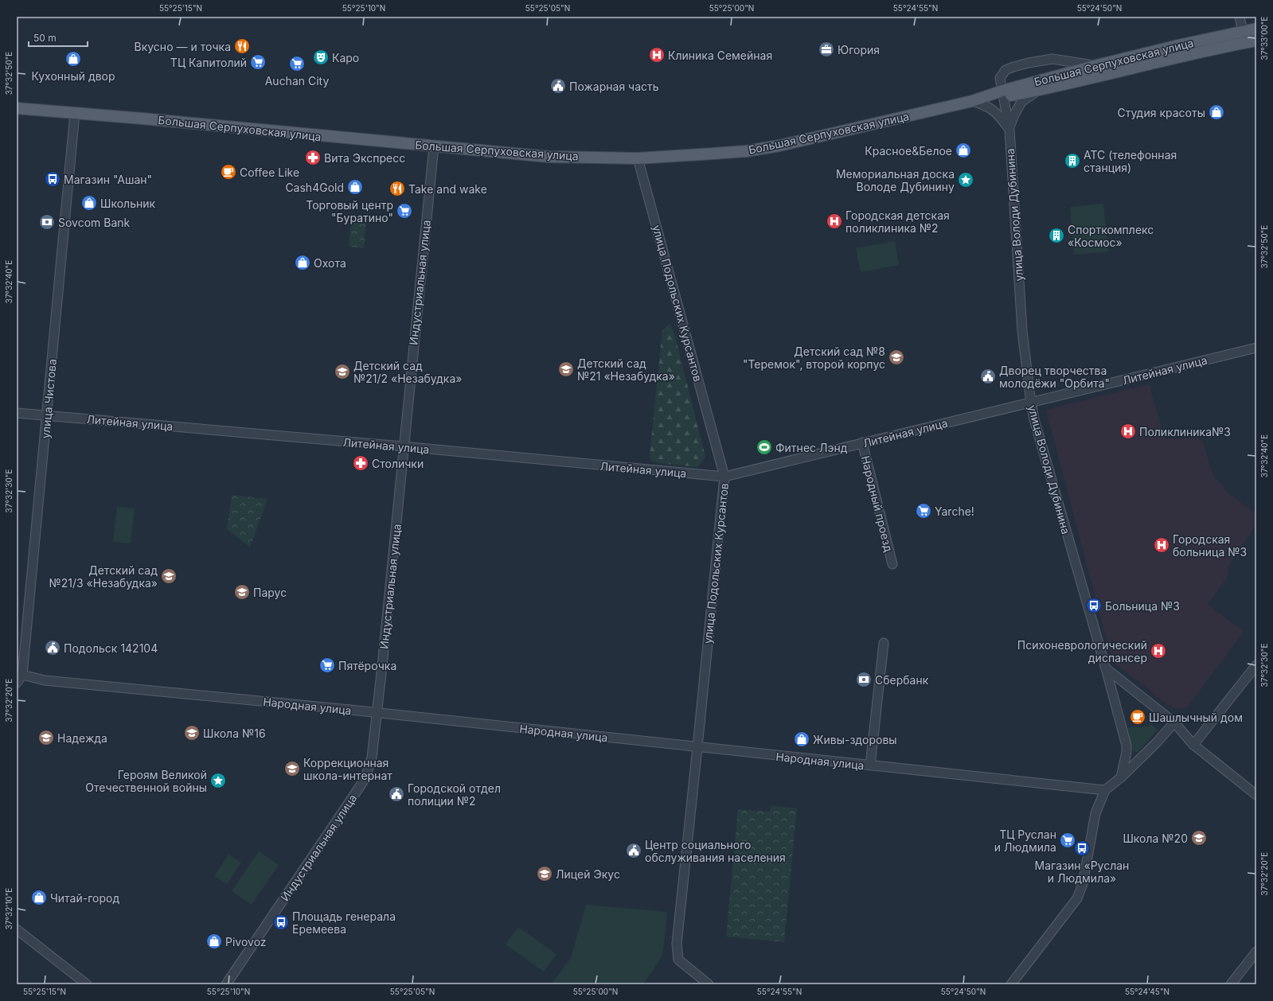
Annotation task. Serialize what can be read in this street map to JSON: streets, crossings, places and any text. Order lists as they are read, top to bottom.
{
  "streets": {
    "main road": ["Большая Серпуховская улица"],
    "street": [
      "улица Володи Дубинина",
      "Индустриальная улица",
      "улица Подольских Курсантов",
      "Литейная улица",
      "улица Чистова",
      "Народный проезд",
      "Народная улица"
    ]
  },
  "crossings": [
    ["Большая Серпуховская улица", "улица Володи Дубинина"],
    ["Большая Серпуховская улица", "Индустриальная улица"],
    ["Большая Серпуховская улица", "улица Подольских Курсантов"],
    ["Большая Серпуховская улица", "улица Чистова"],
    ["улица Володи Дубинина", "Литейная улица"],
    ["Индустриальная улица", "Литейная улица"],
    ["Индустриальная улица", "Народная улица"],
    ["улица Подольских Курсантов", "Литейная улица"],
    ["улица Подольских Курсантов", "Народная улица"],
    ["Литейная улица", "улица Чистова"],
    ["Литейная улица", "Народный проезд"],
    ["улица Чистова", "Народная улица"]
  ],
  "places": {
    "restaurant": ["Вкусно — и точка", "Take and wake"],
    "office": ["Югория"],
    "hospital": [
      "Клиника Семейная",
      "Городская детская поликлиника №2",
      "Поликлиника№3",
      "Городская больница №3",
      "Психоневрологический диспансер"
    ],
    "theatre": ["Каро"],
    "shop": [
      "Кухонный двор",
      "Студия красоты",
      "Красное&Белое",
      "Cash4Gold",
      "Школьник",
      "Охота",
      "Живы-здоровы",
      "Читай-город",
      "Pivovoz"
    ],
    "supermarket": [
      "ТЦ Капитолий",
      "Auchan City",
      "Торговый центр \"Буратино\"",
      "Yarche!",
      "Пятёрочка",
      "ТЦ Руслан и Людмила"
    ],
    "public building": [
      "Пожарная часть",
      "Дворец творчества молодёжи \"Орбита\"",
      "Подольск 142104",
      "Городской отдел полиции №2",
      "Центр социального обслуживания населения"
    ],
    "pharmacy": ["Вита Экспресс", "Столички"],
    "building": ["АТС (телефонная станция)", "Спорткомплекс «Космос»"],
    "cafe": ["Coffee Like", "Шашлычный дом"],
    "bus stop": [
      "Магазин \"Ашан\"",
      "Больница №3",
      "Магазин «Руслан и Людмила»",
      "Площадь генерала Еремеева"
    ],
    "place": ["Мемориальная доска Володе Дубинину", "Героям Великой Отечественной войны"],
    "bank": ["Sovcom Bank", "Сбербанк"],
    "school or university": [
      "Детский сад №8 \"Теремок\", второй корпус",
      "Детский сад №21 «Незабудка»",
      "Детский сад №21/2 «Незабудка»",
      "Детский сад №21/3 «Незабудка»",
      "Парус",
      "Школа №16",
      "Надежда",
      "Коррекционная школа-интернат",
      "Школа №20",
      "Лицей Экус"
    ],
    "sports": ["Фитнес Лэнд"]
  },
  "scale_bar": "50 m",
  "coordinates": [
    "55°25'15\"N",
    "55°25'10\"N",
    "55°25'05\"N",
    "55°25'00\"N",
    "55°24'55\"N",
    "55°24'50\"N",
    "37°33'00\"E",
    "37°32'50\"E",
    "37°32'40\"E",
    "37°32'30\"E",
    "37°32'20\"E",
    "37°32'10\"E",
    "55°24'45\"N"
  ]
}
